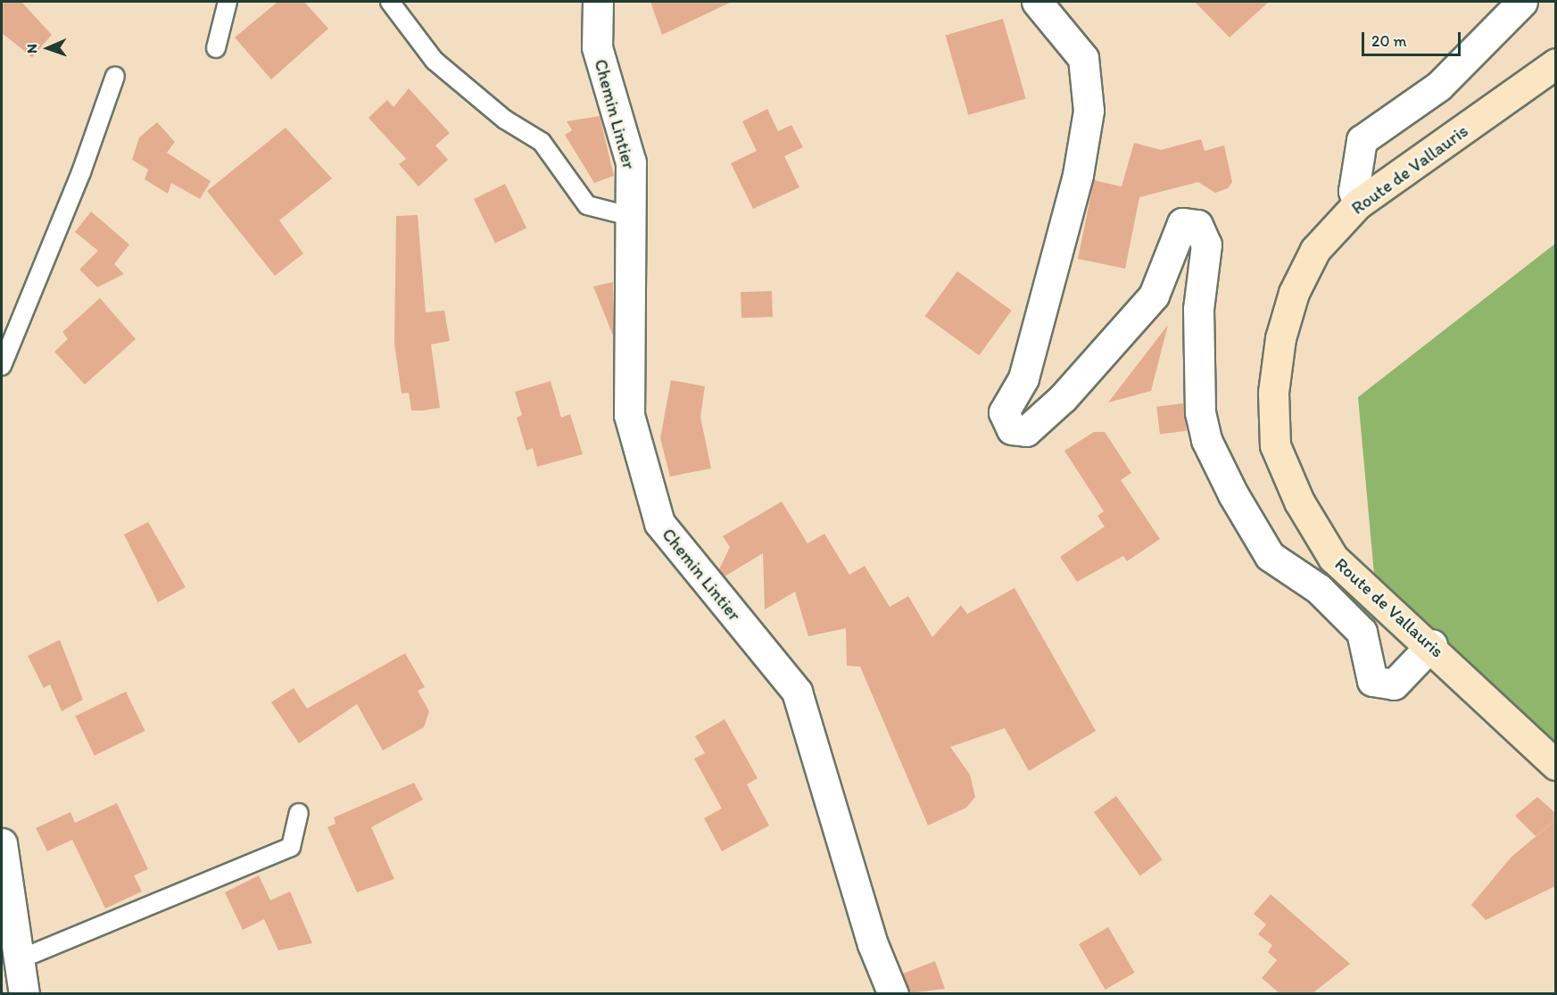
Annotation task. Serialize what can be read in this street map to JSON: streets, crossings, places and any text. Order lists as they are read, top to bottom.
{
  "streets": {
    "main road": ["Route de Vallauris"],
    "street": ["Chemin Lintier"]
  },
  "scale_bar": "20 m",
  "north": "left"
}
